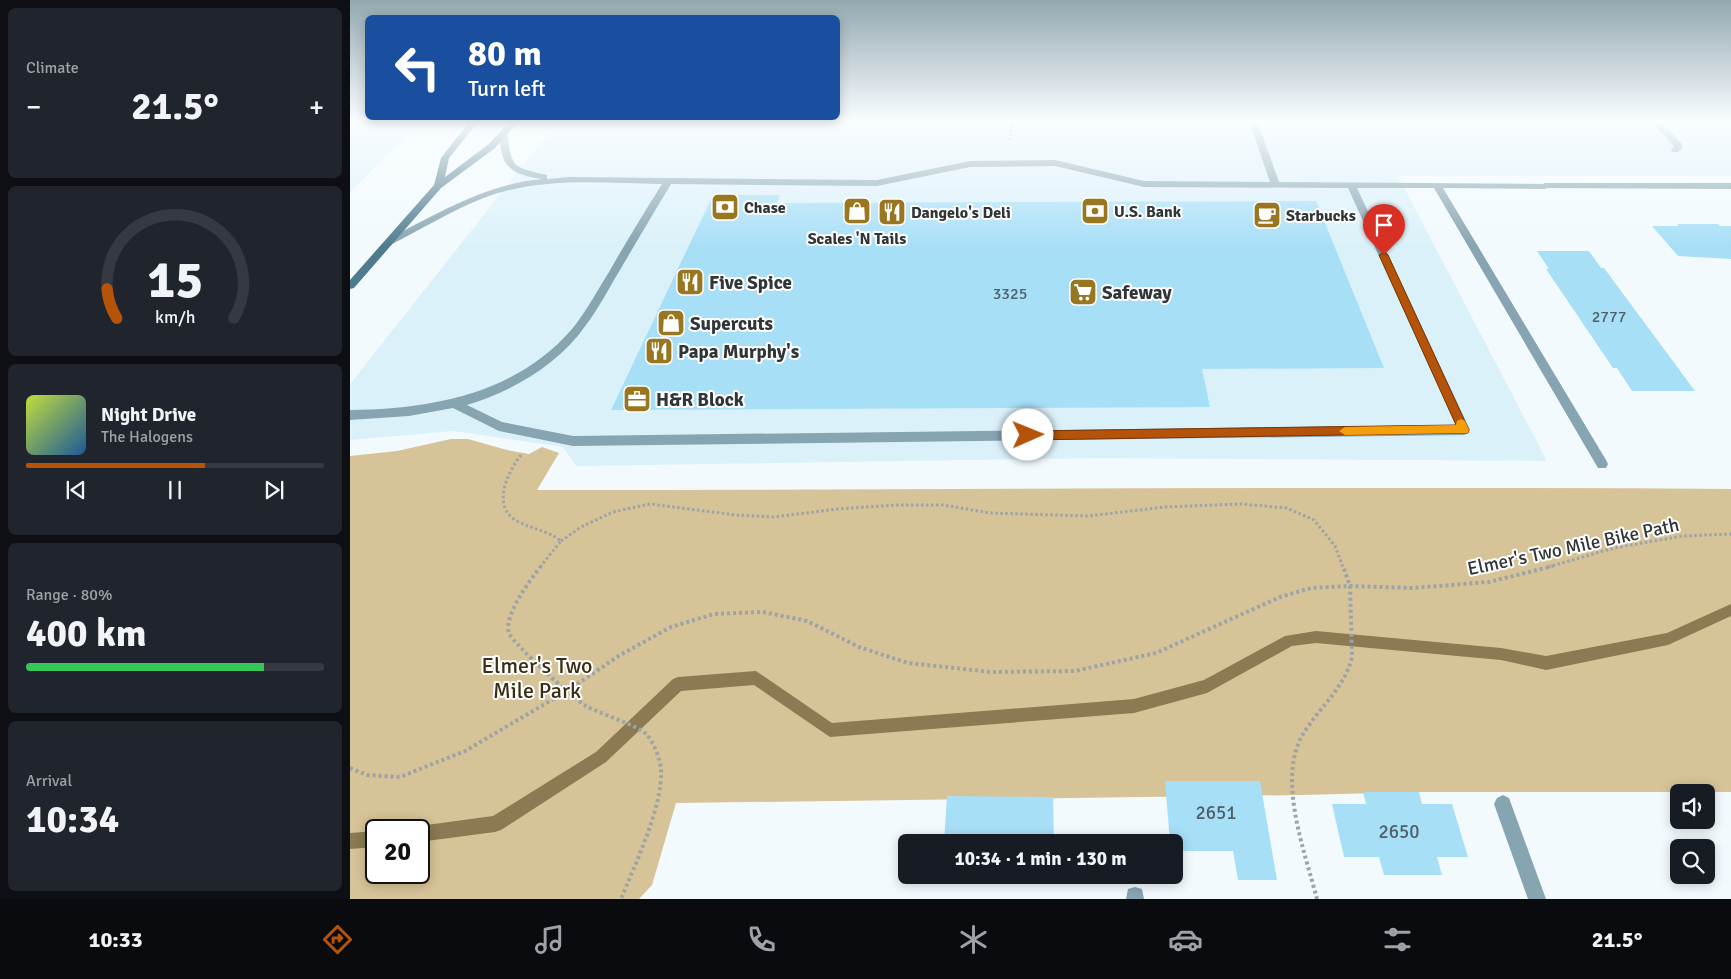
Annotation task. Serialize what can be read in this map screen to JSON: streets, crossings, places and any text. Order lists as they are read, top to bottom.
{
  "streets": {
    "path": ["Elmer's Two Mile Bike Path"]
  },
  "parks": ["Elmer's Two Mile Park"],
  "places": {
    "bank": ["Chase", "U.S. Bank"],
    "shop": ["Scales 'N Tails", "Supercuts"],
    "restaurant": ["Dangelo's Deli", "Five Spice", "Papa Murphy's"],
    "cafe": ["Starbucks"],
    "supermarket": ["Safeway"],
    "office": ["H&R Block"]
  },
  "house_numbers": [
    "3325",
    "2777",
    "2651",
    "2650"
  ],
  "page": {
    "tile": [
      "Climate",
      ["Range · 80%", "400 km"],
      ["Arrival", "10:34"]
    ],
    "turn": ["80 m", "Turn left"],
    "heat": ["−", "21.5°", "+"],
    "song": ["Night Drive", "The Halogens"],
    "limit": "20",
    "trip": "10:34 · 1 min · 130 m",
    "tabs": ["10:33", "21.5°"],
    "gauge": ["15", "km/h"]
  }
}
